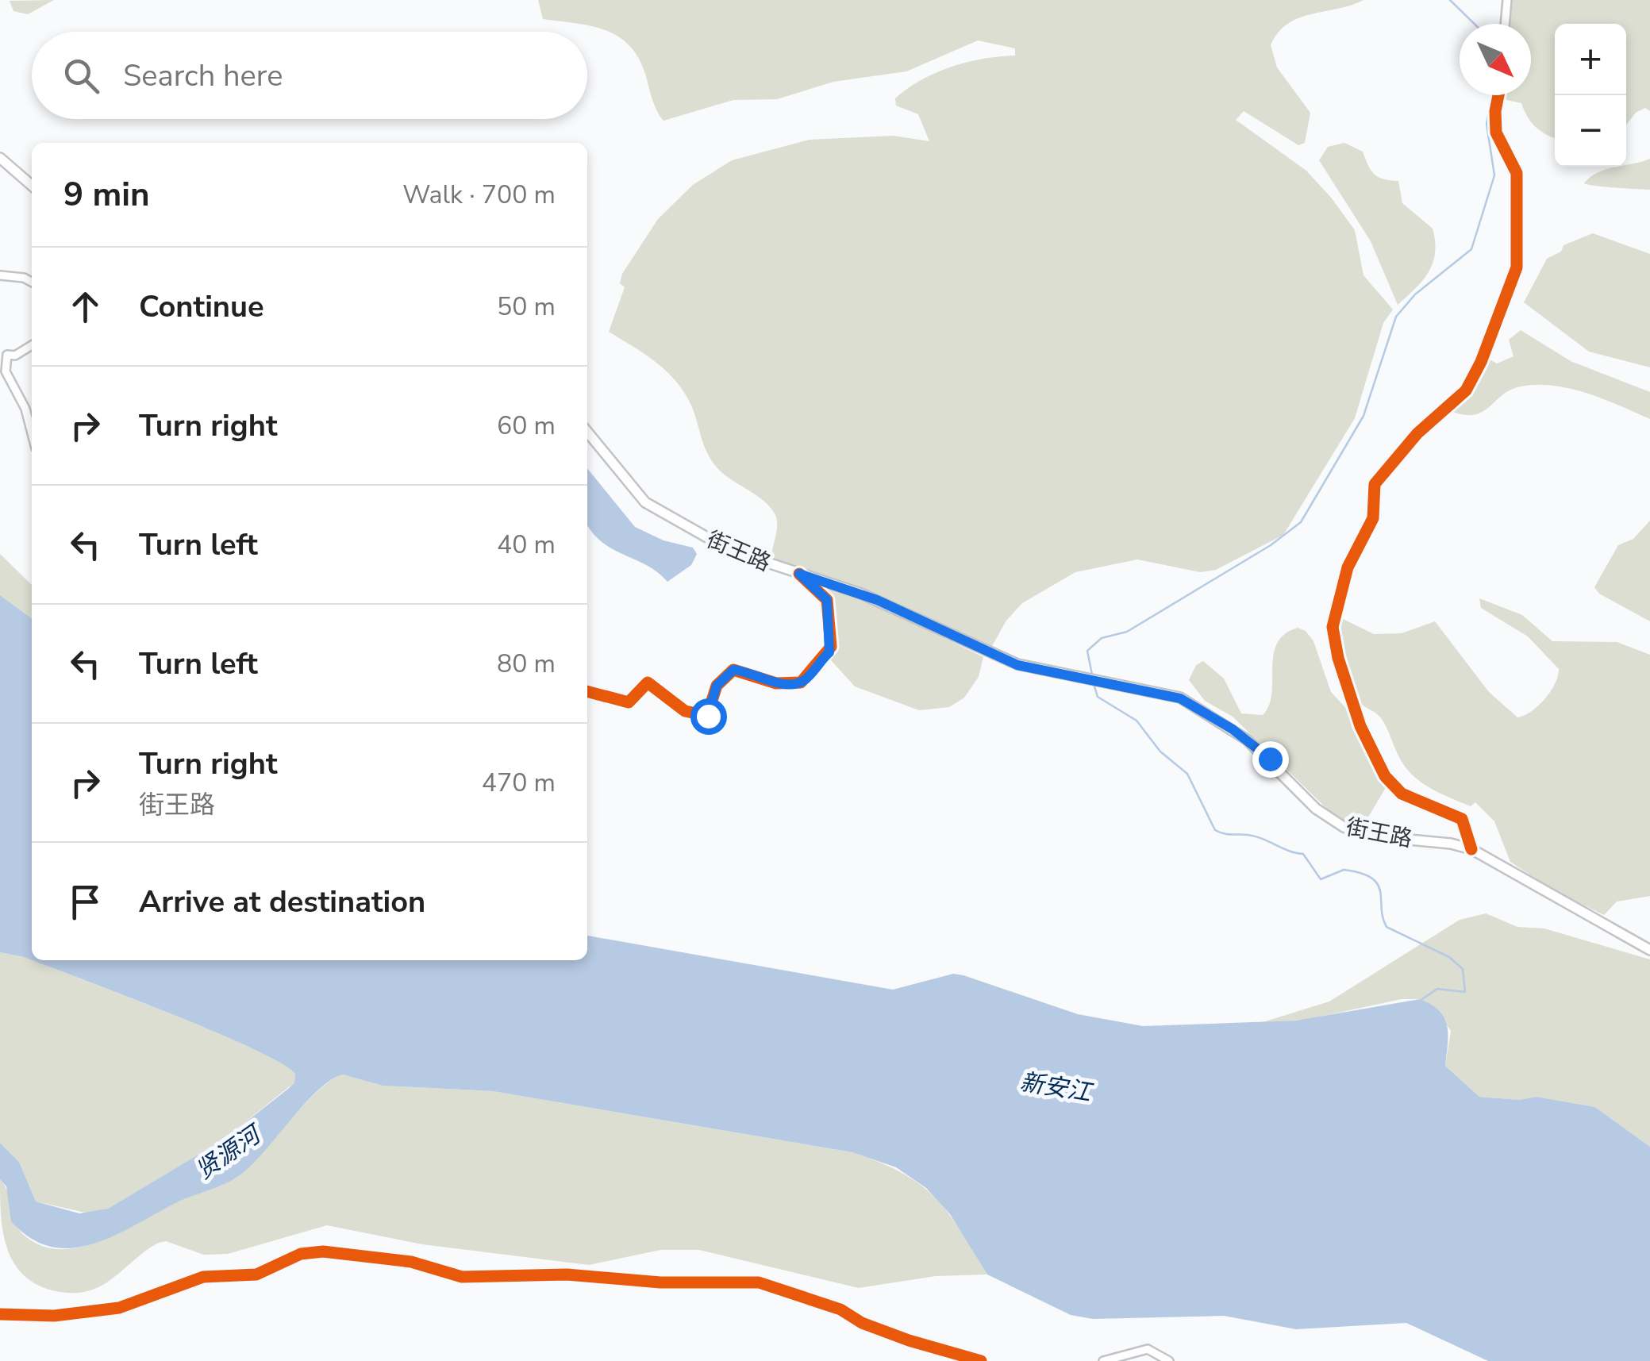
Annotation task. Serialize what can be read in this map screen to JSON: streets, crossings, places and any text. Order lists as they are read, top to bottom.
{
  "streets": {
    "main road": ["街王路"]
  },
  "water": ["新安江", "贤源河"],
  "north": "bottom right",
  "page": {
    "map_buttons": ["+", "−"],
    "search": "Search here",
    "heading": ["9 min", "Walk · 700 m"],
    "list": [
      ["Continue", "50 m"],
      ["Turn right", "60 m"],
      ["Turn left", "40 m"],
      ["Turn left", "80 m"],
      ["Turn right", "街王路", "470 m"],
      "Arrive at destination"
    ]
  }
}
